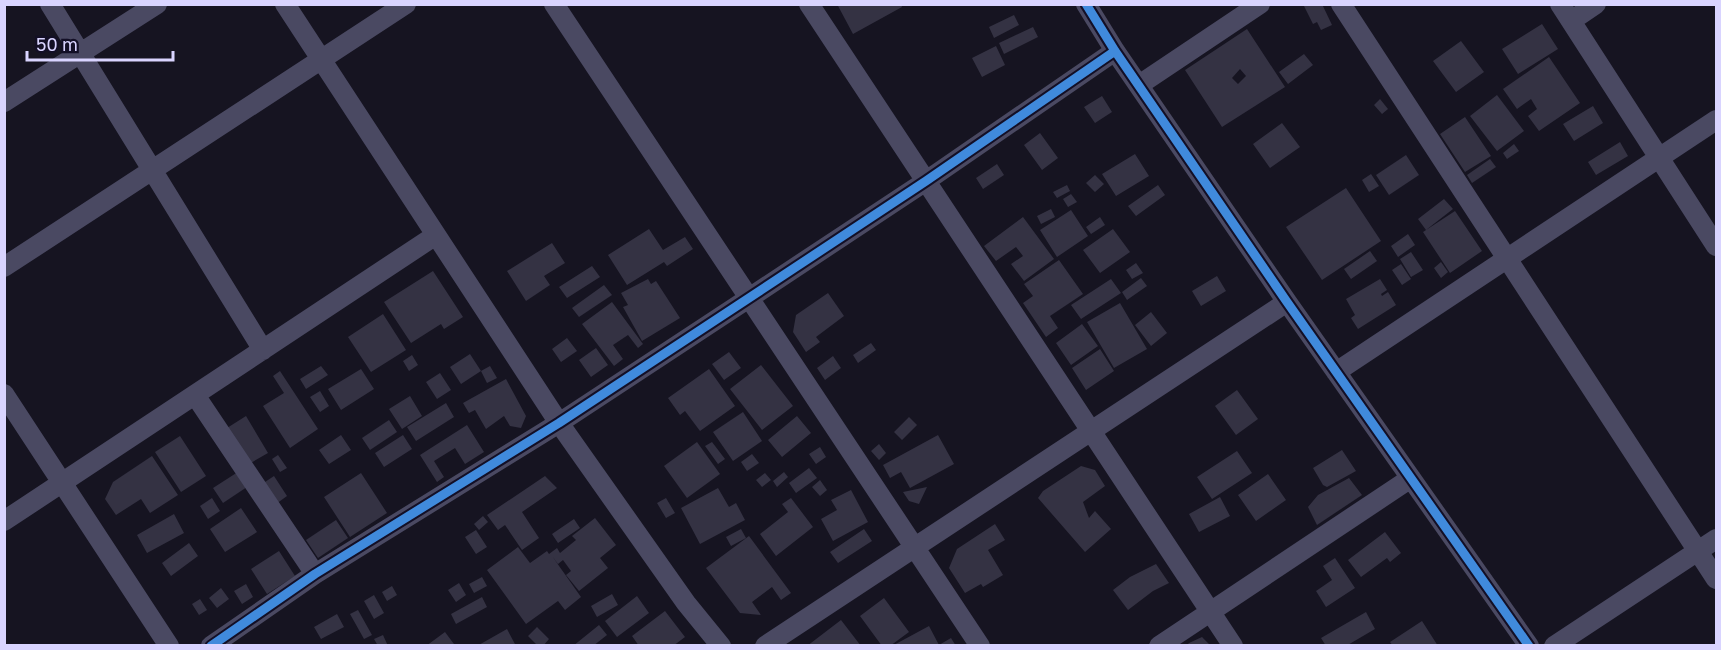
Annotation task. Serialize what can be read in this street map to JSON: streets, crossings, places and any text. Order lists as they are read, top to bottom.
{
  "scale_bar": "50 m"
}
